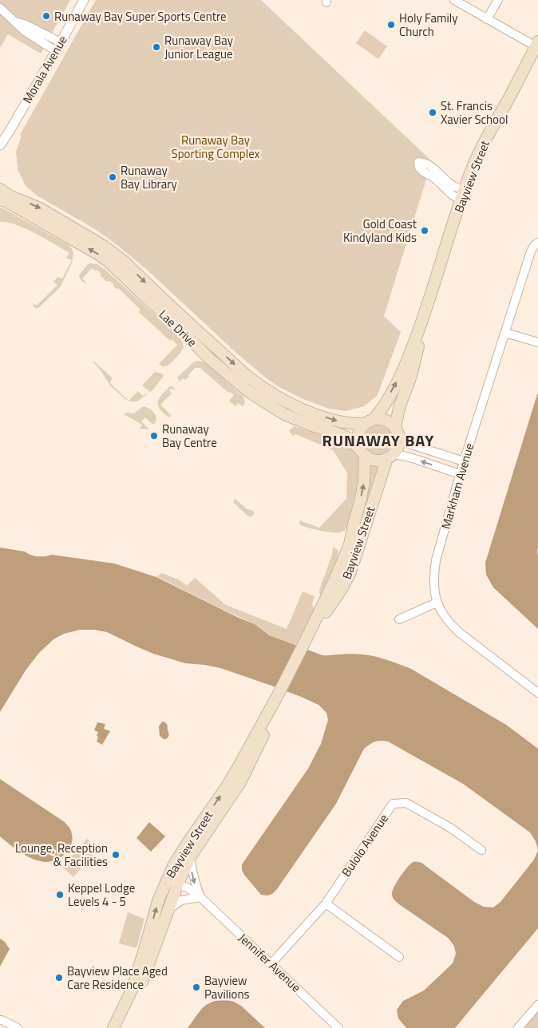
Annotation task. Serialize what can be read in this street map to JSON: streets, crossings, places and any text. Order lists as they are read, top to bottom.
{
  "streets": {
    "main road": ["Bayview Street", "Lae Drive"],
    "street": [
      "Morala Avenue",
      "Markham Avenue",
      "Bulolo Avenue",
      "Jennifer Avenue"
    ]
  },
  "crossings": [
    ["Bayview Street", "Lae Drive"],
    ["Bayview Street", "Jennifer Avenue"],
    ["Bulolo Avenue", "Jennifer Avenue"]
  ],
  "districts": ["RUNAWAY BAY"],
  "parks": ["Runaway Bay Sporting Complex"],
  "places": [
    "Runaway Bay Super Sports Centre",
    "Holy Family Church",
    "Runaway Bay Junior League",
    "St. Francis Xavier School",
    "Runaway Bay Library",
    "Gold Coast Kindyland Kids",
    "Runaway Bay Centre",
    "Lounge, Reception & Facilities",
    "Keppel Lodge Levels 4 - 5",
    "Bayview Place Aged Care Residence",
    "Bayview Pavilions"
  ]
}
